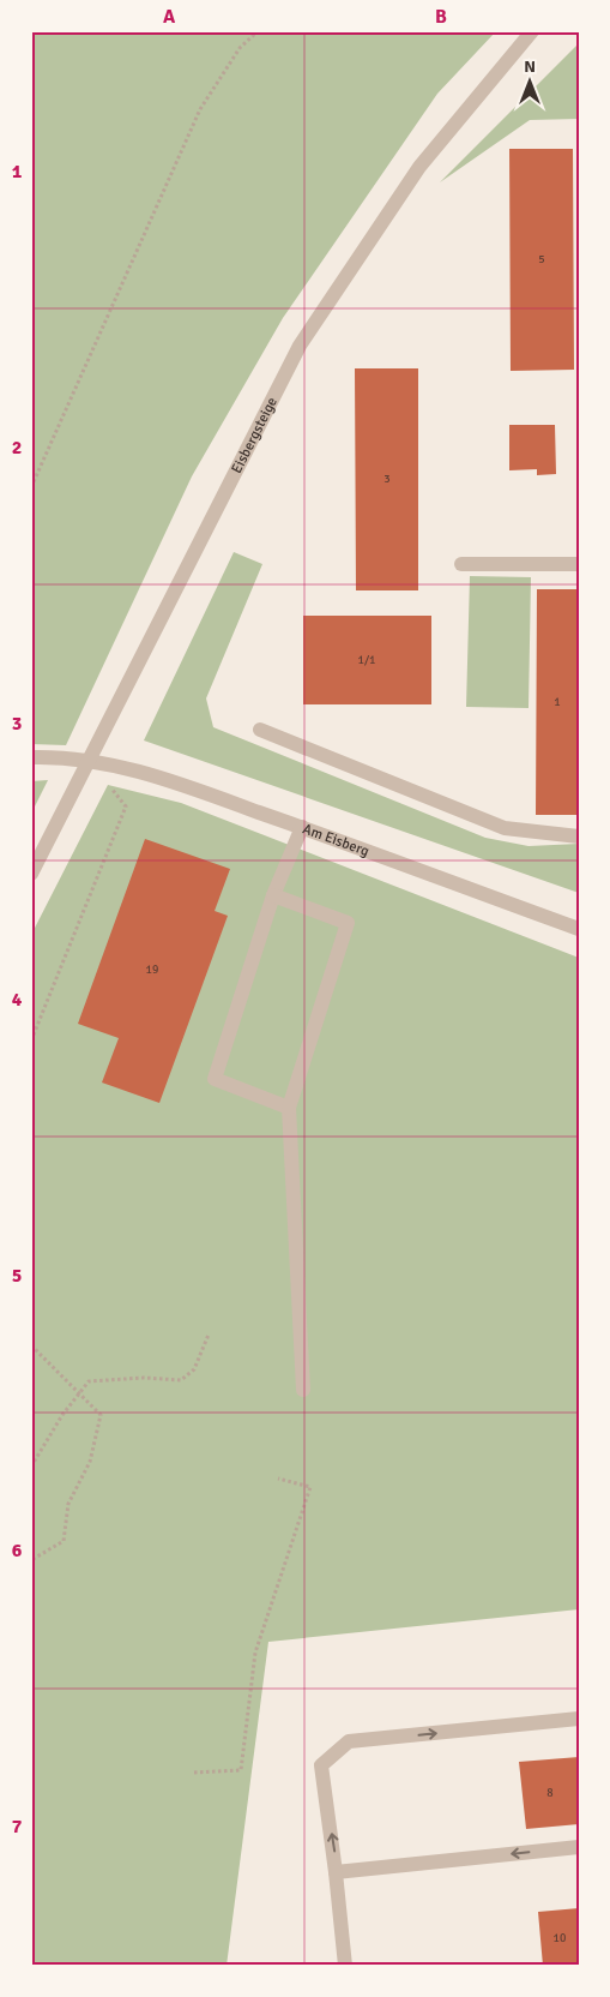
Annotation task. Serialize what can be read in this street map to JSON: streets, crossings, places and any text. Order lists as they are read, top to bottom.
{
  "streets": {
    "street": ["Eisbergsteige", "Am Eisberg"]
  },
  "crossings": [
    ["Eisbergsteige", "Am Eisberg"]
  ],
  "house_numbers": [
    "5",
    "3",
    "1/1",
    "1",
    "19",
    "8",
    "10"
  ],
  "north": "top",
  "grid": {
    "columns": ["A", "B"],
    "rows": [
      "1",
      "2",
      "3",
      "4",
      "5",
      "6",
      "7"
    ]
  }
}
